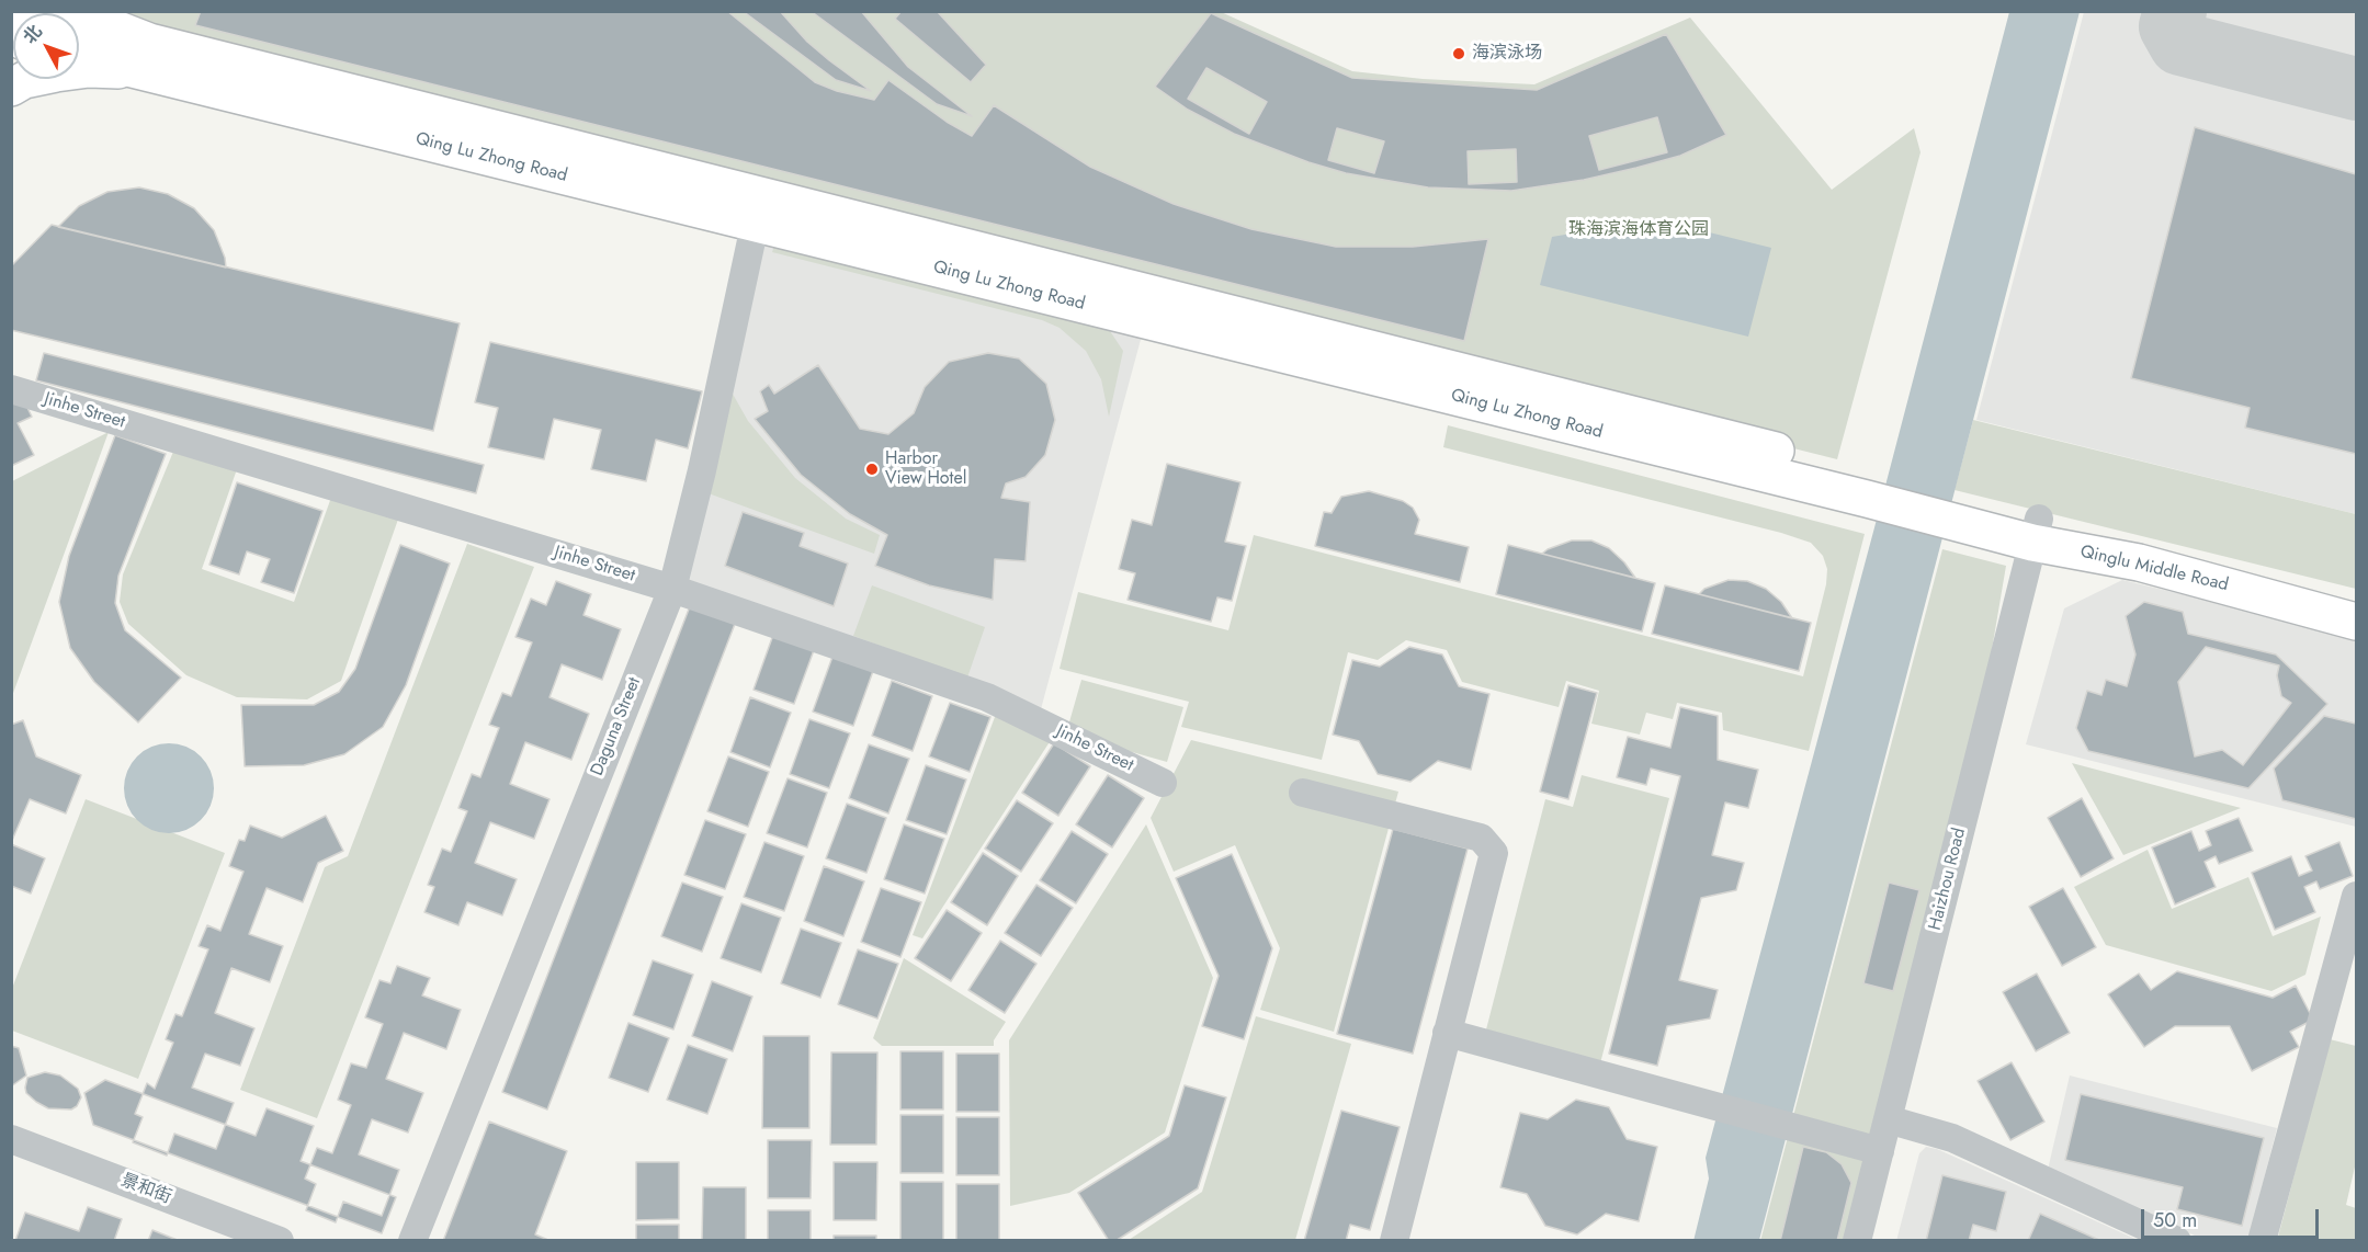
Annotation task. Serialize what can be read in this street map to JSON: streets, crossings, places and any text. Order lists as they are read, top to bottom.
{
  "streets": {
    "main road": ["Qing Lu Zhong Road", "Qinglu Middle Road"],
    "street": [
      "Jinhe Street",
      "Daguna Street",
      "Haizhou Road",
      "景和街"
    ]
  },
  "crossings": [
    ["Qing Lu Zhong Road", "Qinglu Middle Road"],
    ["Qing Lu Zhong Road", "Daguna Street"],
    ["Jinhe Street", "Daguna Street"],
    ["Qinglu Middle Road", "Haizhou Road"]
  ],
  "parks": ["珠海滨海体育公园"],
  "places": ["海滨泳场", "Harbor View Hotel"],
  "scale_bar": "50 m",
  "north": "top left"
}
